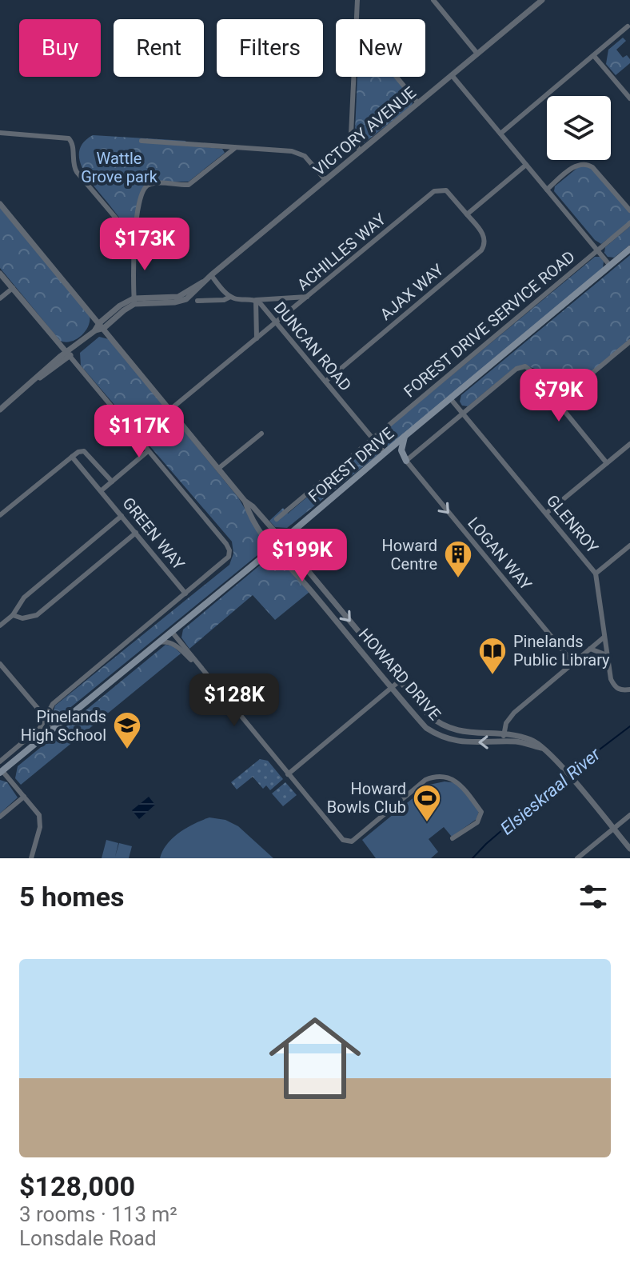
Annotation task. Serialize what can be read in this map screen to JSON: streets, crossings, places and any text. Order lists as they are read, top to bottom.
{
  "streets": {
    "main road": ["FOREST DRIVE"],
    "street": [
      "VICTORY AVENUE",
      "ACHILLES WAY",
      "AJAX WAY",
      "FOREST DRIVE SERVICE ROAD",
      "DUNCAN ROAD",
      "GLENROY",
      "GREEN WAY",
      "LOGAN WAY",
      "HOWARD DRIVE"
    ]
  },
  "crossings": [
    ["ACHILLES WAY", "AJAX WAY"],
    ["ACHILLES WAY", "DUNCAN ROAD"],
    ["AJAX WAY", "DUNCAN ROAD"],
    ["FOREST DRIVE SERVICE ROAD", "DUNCAN ROAD"],
    ["DUNCAN ROAD", "FOREST DRIVE"],
    ["FOREST DRIVE", "GLENROY"],
    ["FOREST DRIVE", "HOWARD DRIVE"]
  ],
  "one_way": ["LOGAN WAY"],
  "water": ["Elsieskraal River"],
  "parks": ["Wattle Grove park"],
  "places": {
    "building": ["Howard Centre"],
    "library": ["Pinelands Public Library"],
    "school or university": ["Pinelands High School"],
    "sports": ["Howard Bowls Club"]
  },
  "page": {
    "chip": [
      "Buy",
      "Rent",
      "Filters",
      "New"
    ],
    "price": [
      "$173K",
      "$79K",
      "$117K",
      "$199K",
      "$128K"
    ],
    "heading": "5 homes",
    "list": [
      {
        "name": "$128,000",
        "note": "3 rooms · 113 m² · Lonsdale Road"
      }
    ]
  }
}
